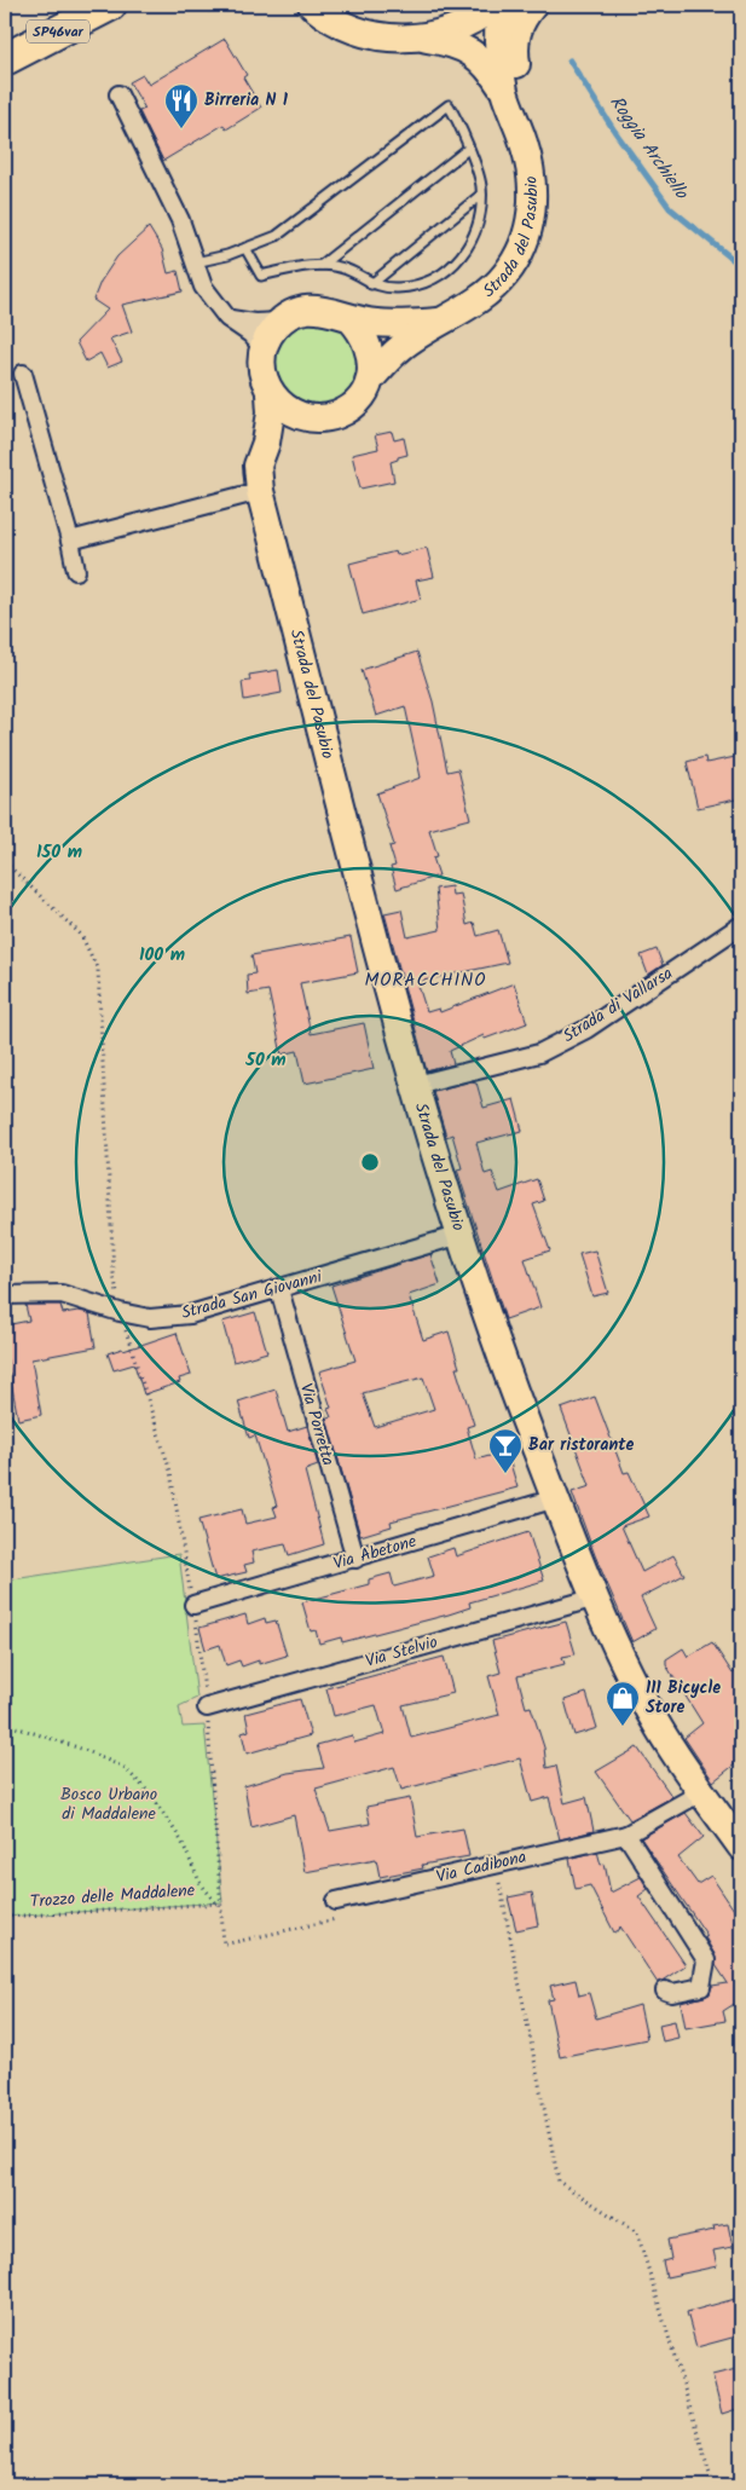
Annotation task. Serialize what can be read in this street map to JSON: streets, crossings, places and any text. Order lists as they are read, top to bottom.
{
  "streets": {
    "highway": ["SP46var"],
    "main road": ["Strada del Pasubio"],
    "street": [
      "Strada di Vallarsa",
      "Strada San Giovanni",
      "Via Porretta",
      "Via Abetone",
      "Via Stelvio",
      "Via Cadibona"
    ],
    "path": ["Trozzo delle Maddalene"]
  },
  "crossings": [
    ["Strada del Pasubio", "Strada di Vallarsa"],
    ["Strada del Pasubio", "Strada San Giovanni"],
    ["Strada del Pasubio", "Via Abetone"],
    ["Strada del Pasubio", "Via Stelvio"],
    ["Strada del Pasubio", "Via Cadibona"],
    ["Strada San Giovanni", "Via Porretta"],
    ["Via Porretta", "Via Abetone"]
  ],
  "districts": ["MORACCHINO"],
  "water": ["Roggia Archiello"],
  "parks": ["Bosco Urbano di Maddalene"],
  "places": {
    "restaurant": ["Birreria N 1"],
    "bar": ["Bar ristorante"],
    "shop": ["111 Bicycle Store"]
  },
  "rings": ["150 m", "100 m", "50 m"]
}
